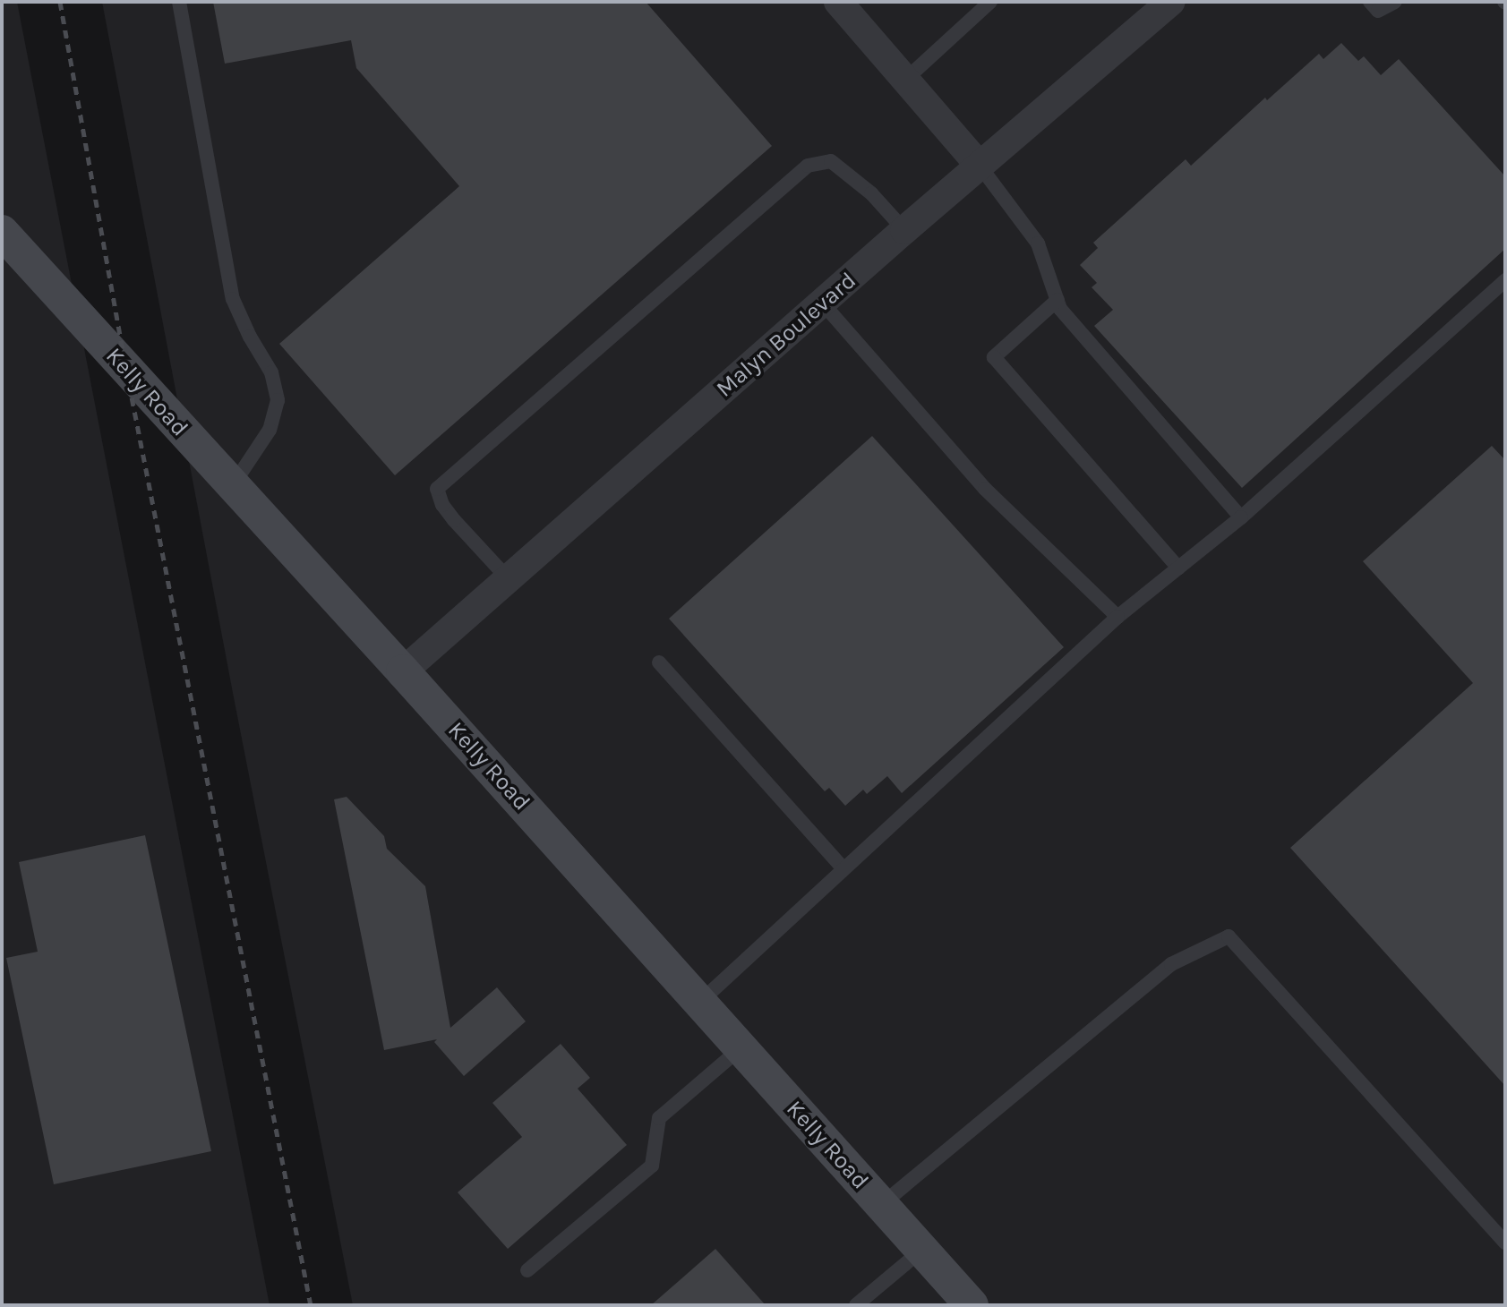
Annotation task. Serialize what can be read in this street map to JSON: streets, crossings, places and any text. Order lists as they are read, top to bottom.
{
  "streets": {
    "street": ["Malyn Boulevard", "Kelly Road"]
  },
  "crossings": [
    ["Malyn Boulevard", "Kelly Road"]
  ]
}
